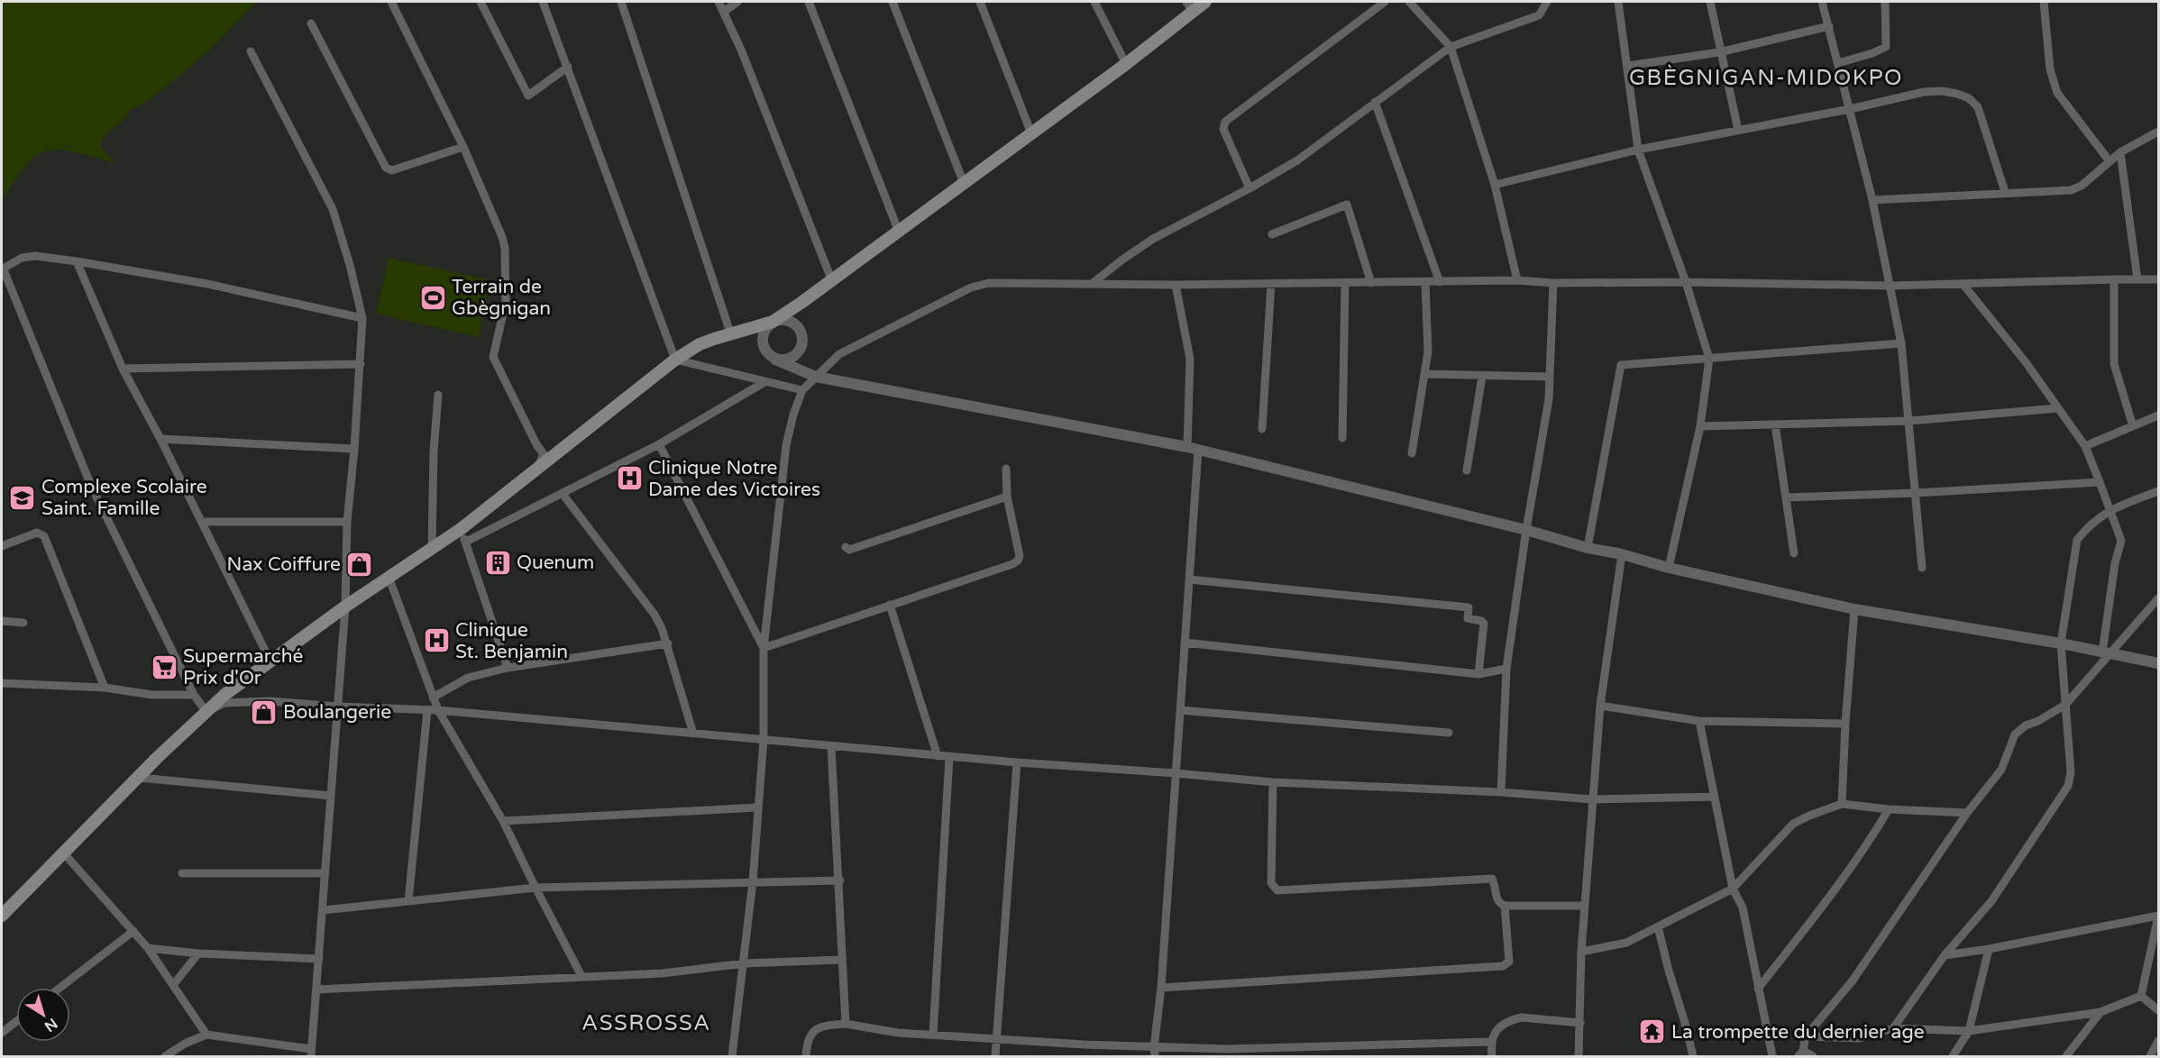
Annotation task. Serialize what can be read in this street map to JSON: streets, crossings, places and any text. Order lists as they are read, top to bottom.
{
  "districts": ["GBÈGNIGAN-MIDOKPO", "ASSROSSA"],
  "places": {
    "sports": ["Terrain de Gbègnigan"],
    "hospital": ["Clinique Notre Dame des Victoires", "Clinique St. Benjamin"],
    "school or university": ["Complexe Scolaire Saint. Famille"],
    "building": ["Quenum"],
    "shop": ["Nax Coiffure", "Boulangerie"],
    "supermarket": ["Supermarché Prix d'Or"],
    "temple": ["La trompette du dernier age"]
  },
  "north": "bottom right"
}
